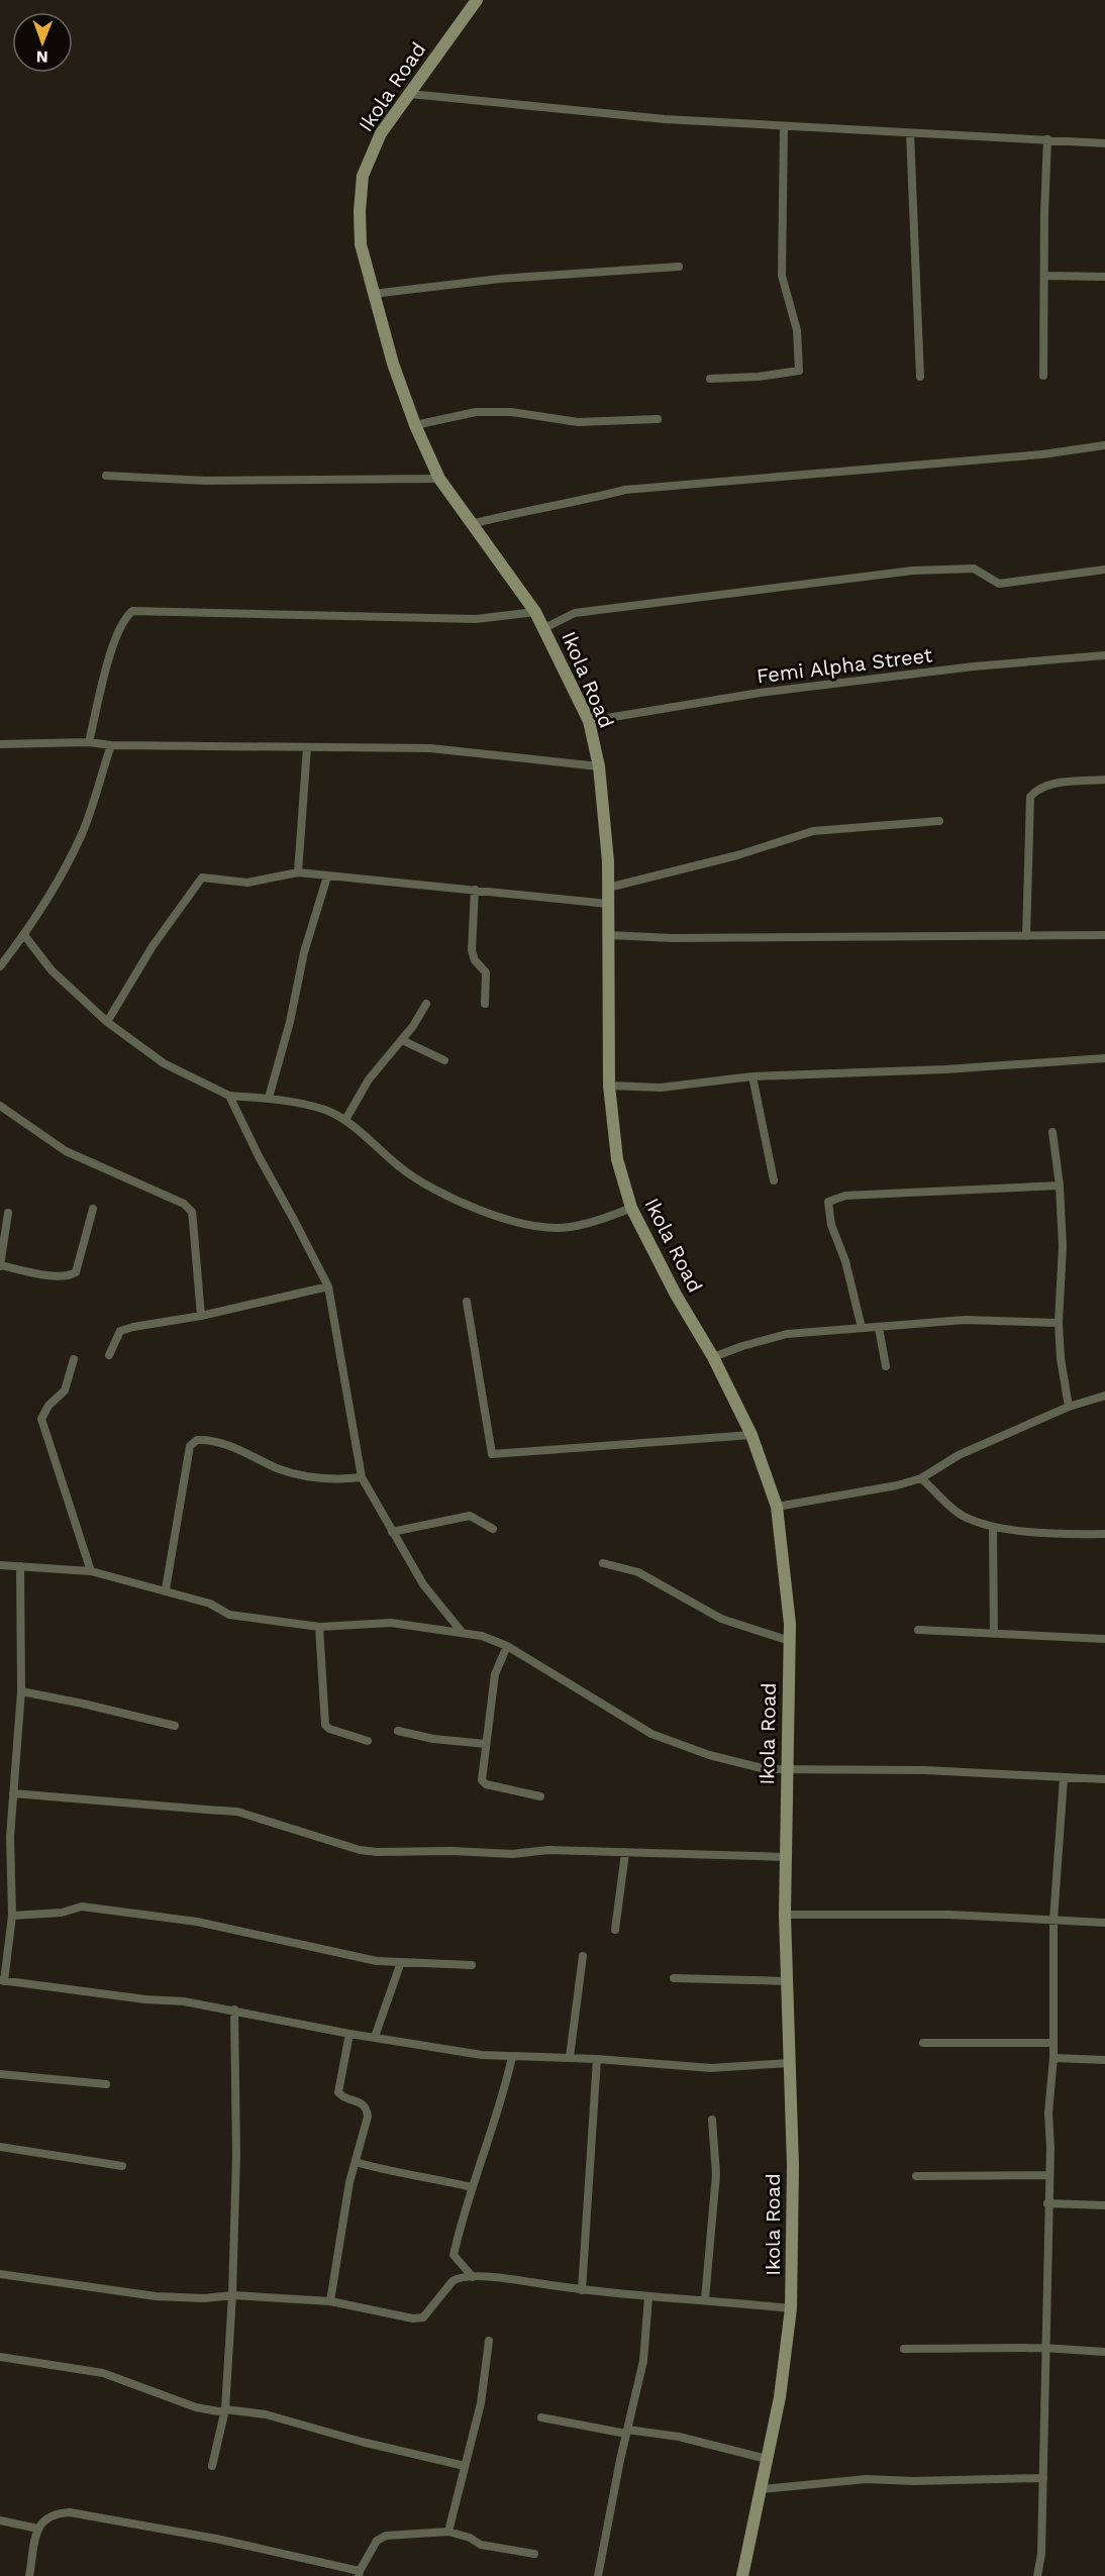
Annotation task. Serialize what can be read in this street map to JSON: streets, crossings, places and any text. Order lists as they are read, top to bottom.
{
  "streets": {
    "street": ["Ikola Road", "Femi Alpha Street"]
  },
  "crossings": [
    ["Ikola Road", "Femi Alpha Street"]
  ],
  "north": "bottom"
}
